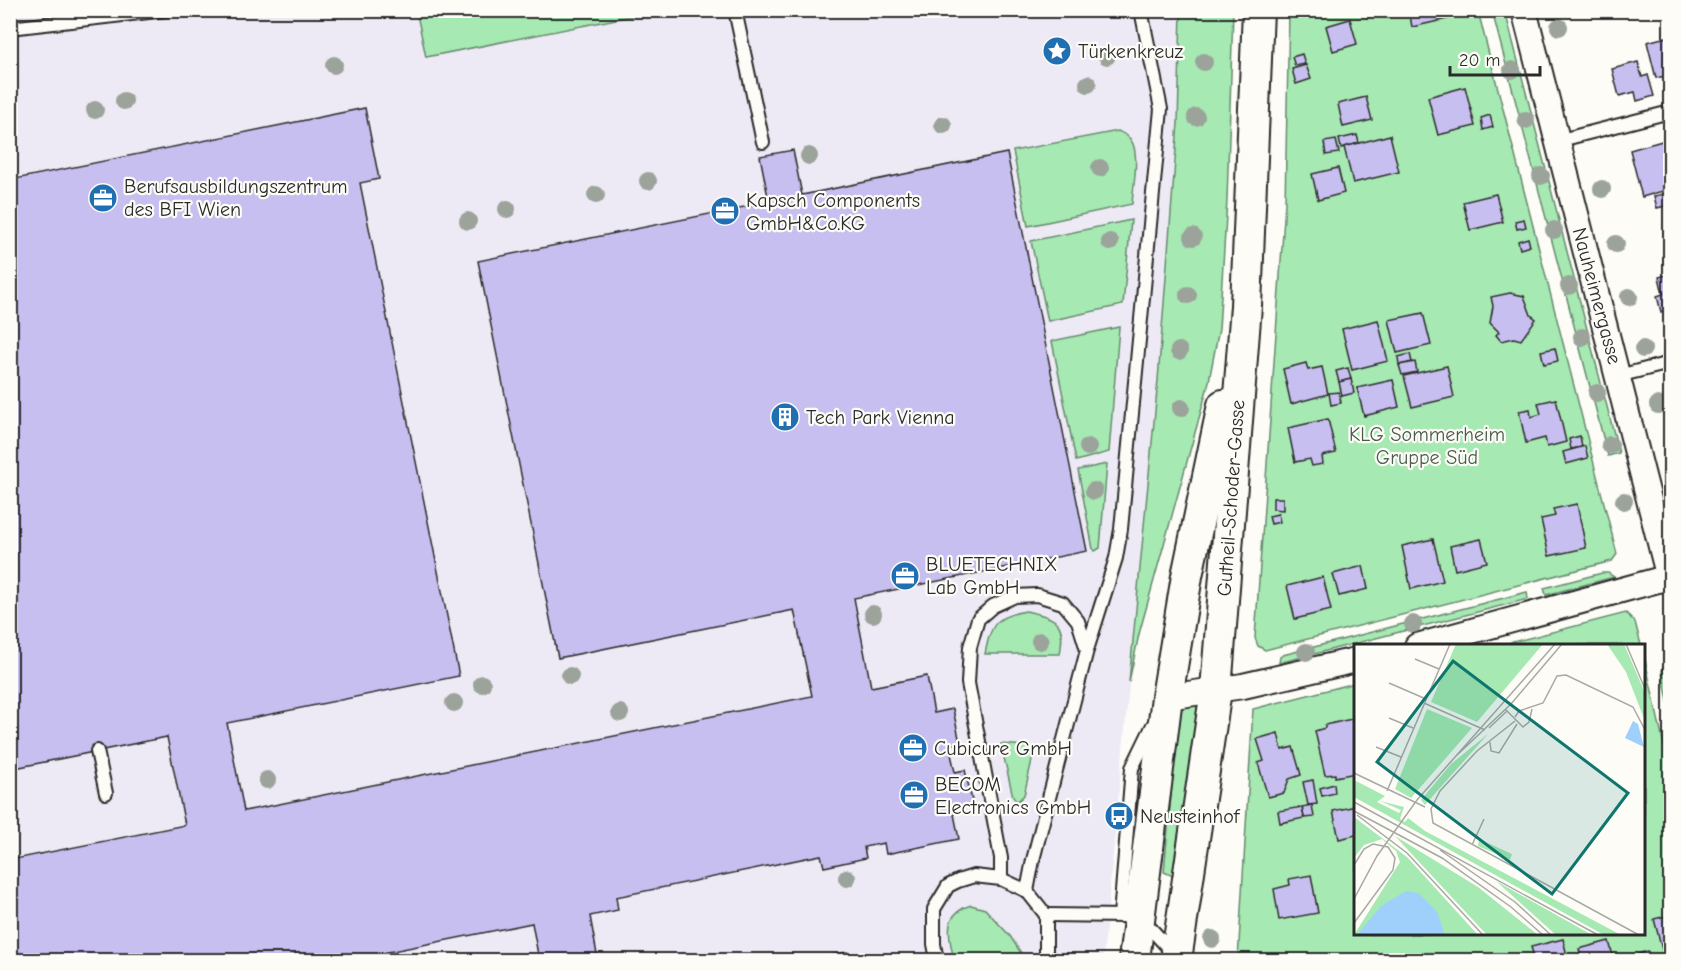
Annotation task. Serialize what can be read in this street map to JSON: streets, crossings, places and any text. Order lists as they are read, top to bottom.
{
  "streets": {
    "street": ["Nauheimergasse", "Gutheil-Schoder-Gasse"]
  },
  "parks": ["KLG Sommerheim Gruppe Süd"],
  "places": {
    "place": ["Türkenkreuz"],
    "office": [
      "Berufsausbildungszentrum des BFI Wien",
      "Kapsch Components GmbH&Co.KG",
      "BLUETECHNIX Lab GmbH",
      "Cubicure GmbH",
      "BECOM Electronics GmbH"
    ],
    "building": ["Tech Park Vienna"],
    "bus stop": ["Neusteinhof"]
  },
  "scale_bar": "20 m"
}
